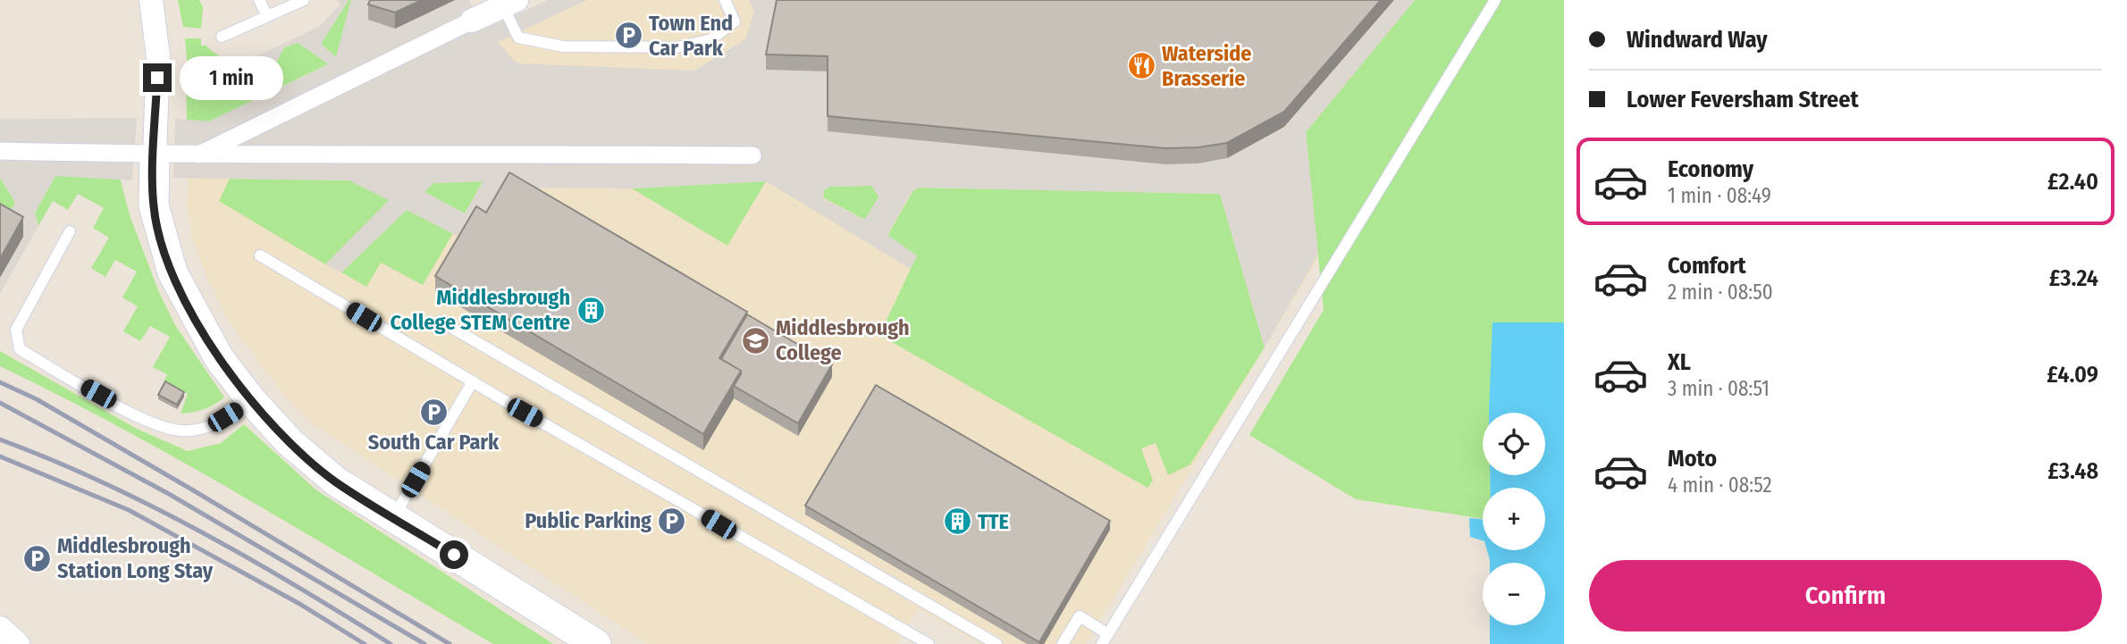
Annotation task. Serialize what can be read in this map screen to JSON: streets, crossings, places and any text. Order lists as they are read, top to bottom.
{
  "places": {
    "parking": [
      "Town End Car Park",
      "South Car Park",
      "Public Parking",
      "Middlesbrough Station Long Stay"
    ],
    "restaurant": ["Waterside Brasserie"],
    "building": ["Middlesbrough College STEM Centre", "TTE"],
    "school or university": ["Middlesbrough College"]
  },
  "page": {
    "banner": ["Windward Way", "Lower Feversham Street"],
    "bubble": "1 min",
    "list": [
      {
        "name": "Economy",
        "note": "1 min · 08:49",
        "value": "£2.40"
      },
      {
        "name": "Comfort",
        "note": "2 min · 08:50",
        "value": "£3.24"
      },
      {
        "name": "XL",
        "note": "3 min · 08:51",
        "value": "£4.09"
      },
      {
        "name": "Moto",
        "note": "4 min · 08:52",
        "value": "£3.48"
      }
    ],
    "map_buttons": ["+", "−"],
    "buttons": "Confirm"
  }
}
